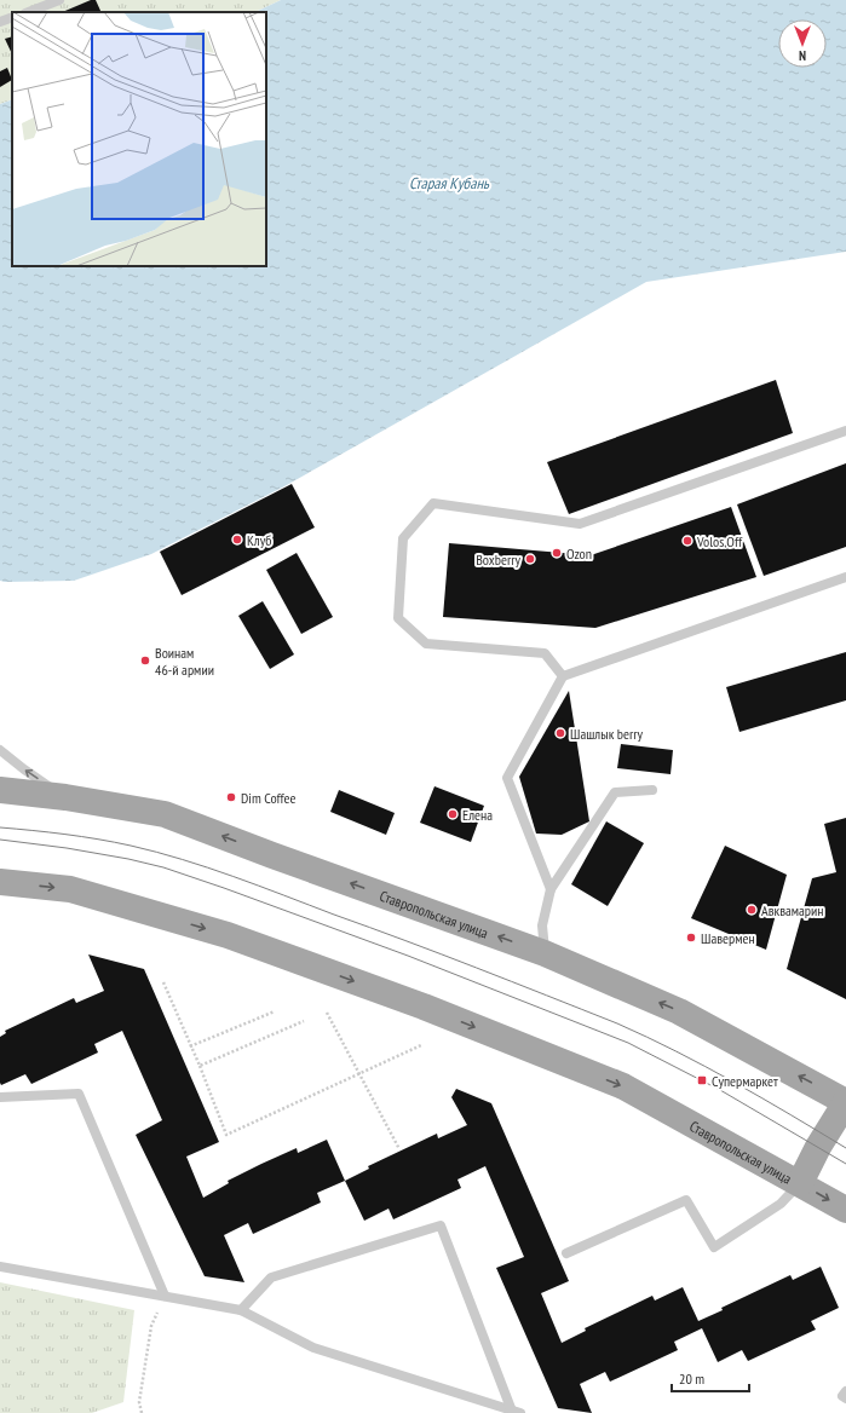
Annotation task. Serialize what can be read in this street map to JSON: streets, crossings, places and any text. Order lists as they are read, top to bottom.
{
  "streets": {
    "main road": ["Ставропольская улица"]
  },
  "water": ["Старая Кубань"],
  "places": {
    "other": [
      "Клуб",
      "Volos.Off",
      "Ozon",
      "Boxberry",
      "Воинам 46-й армии",
      "Шашлык berry",
      "Dim Coffee",
      "Елена",
      "Авквамарин",
      "Шавермен"
    ],
    "transit": ["Супермаркет"]
  },
  "scale_bar": "20 m",
  "north": "bottom"
}
